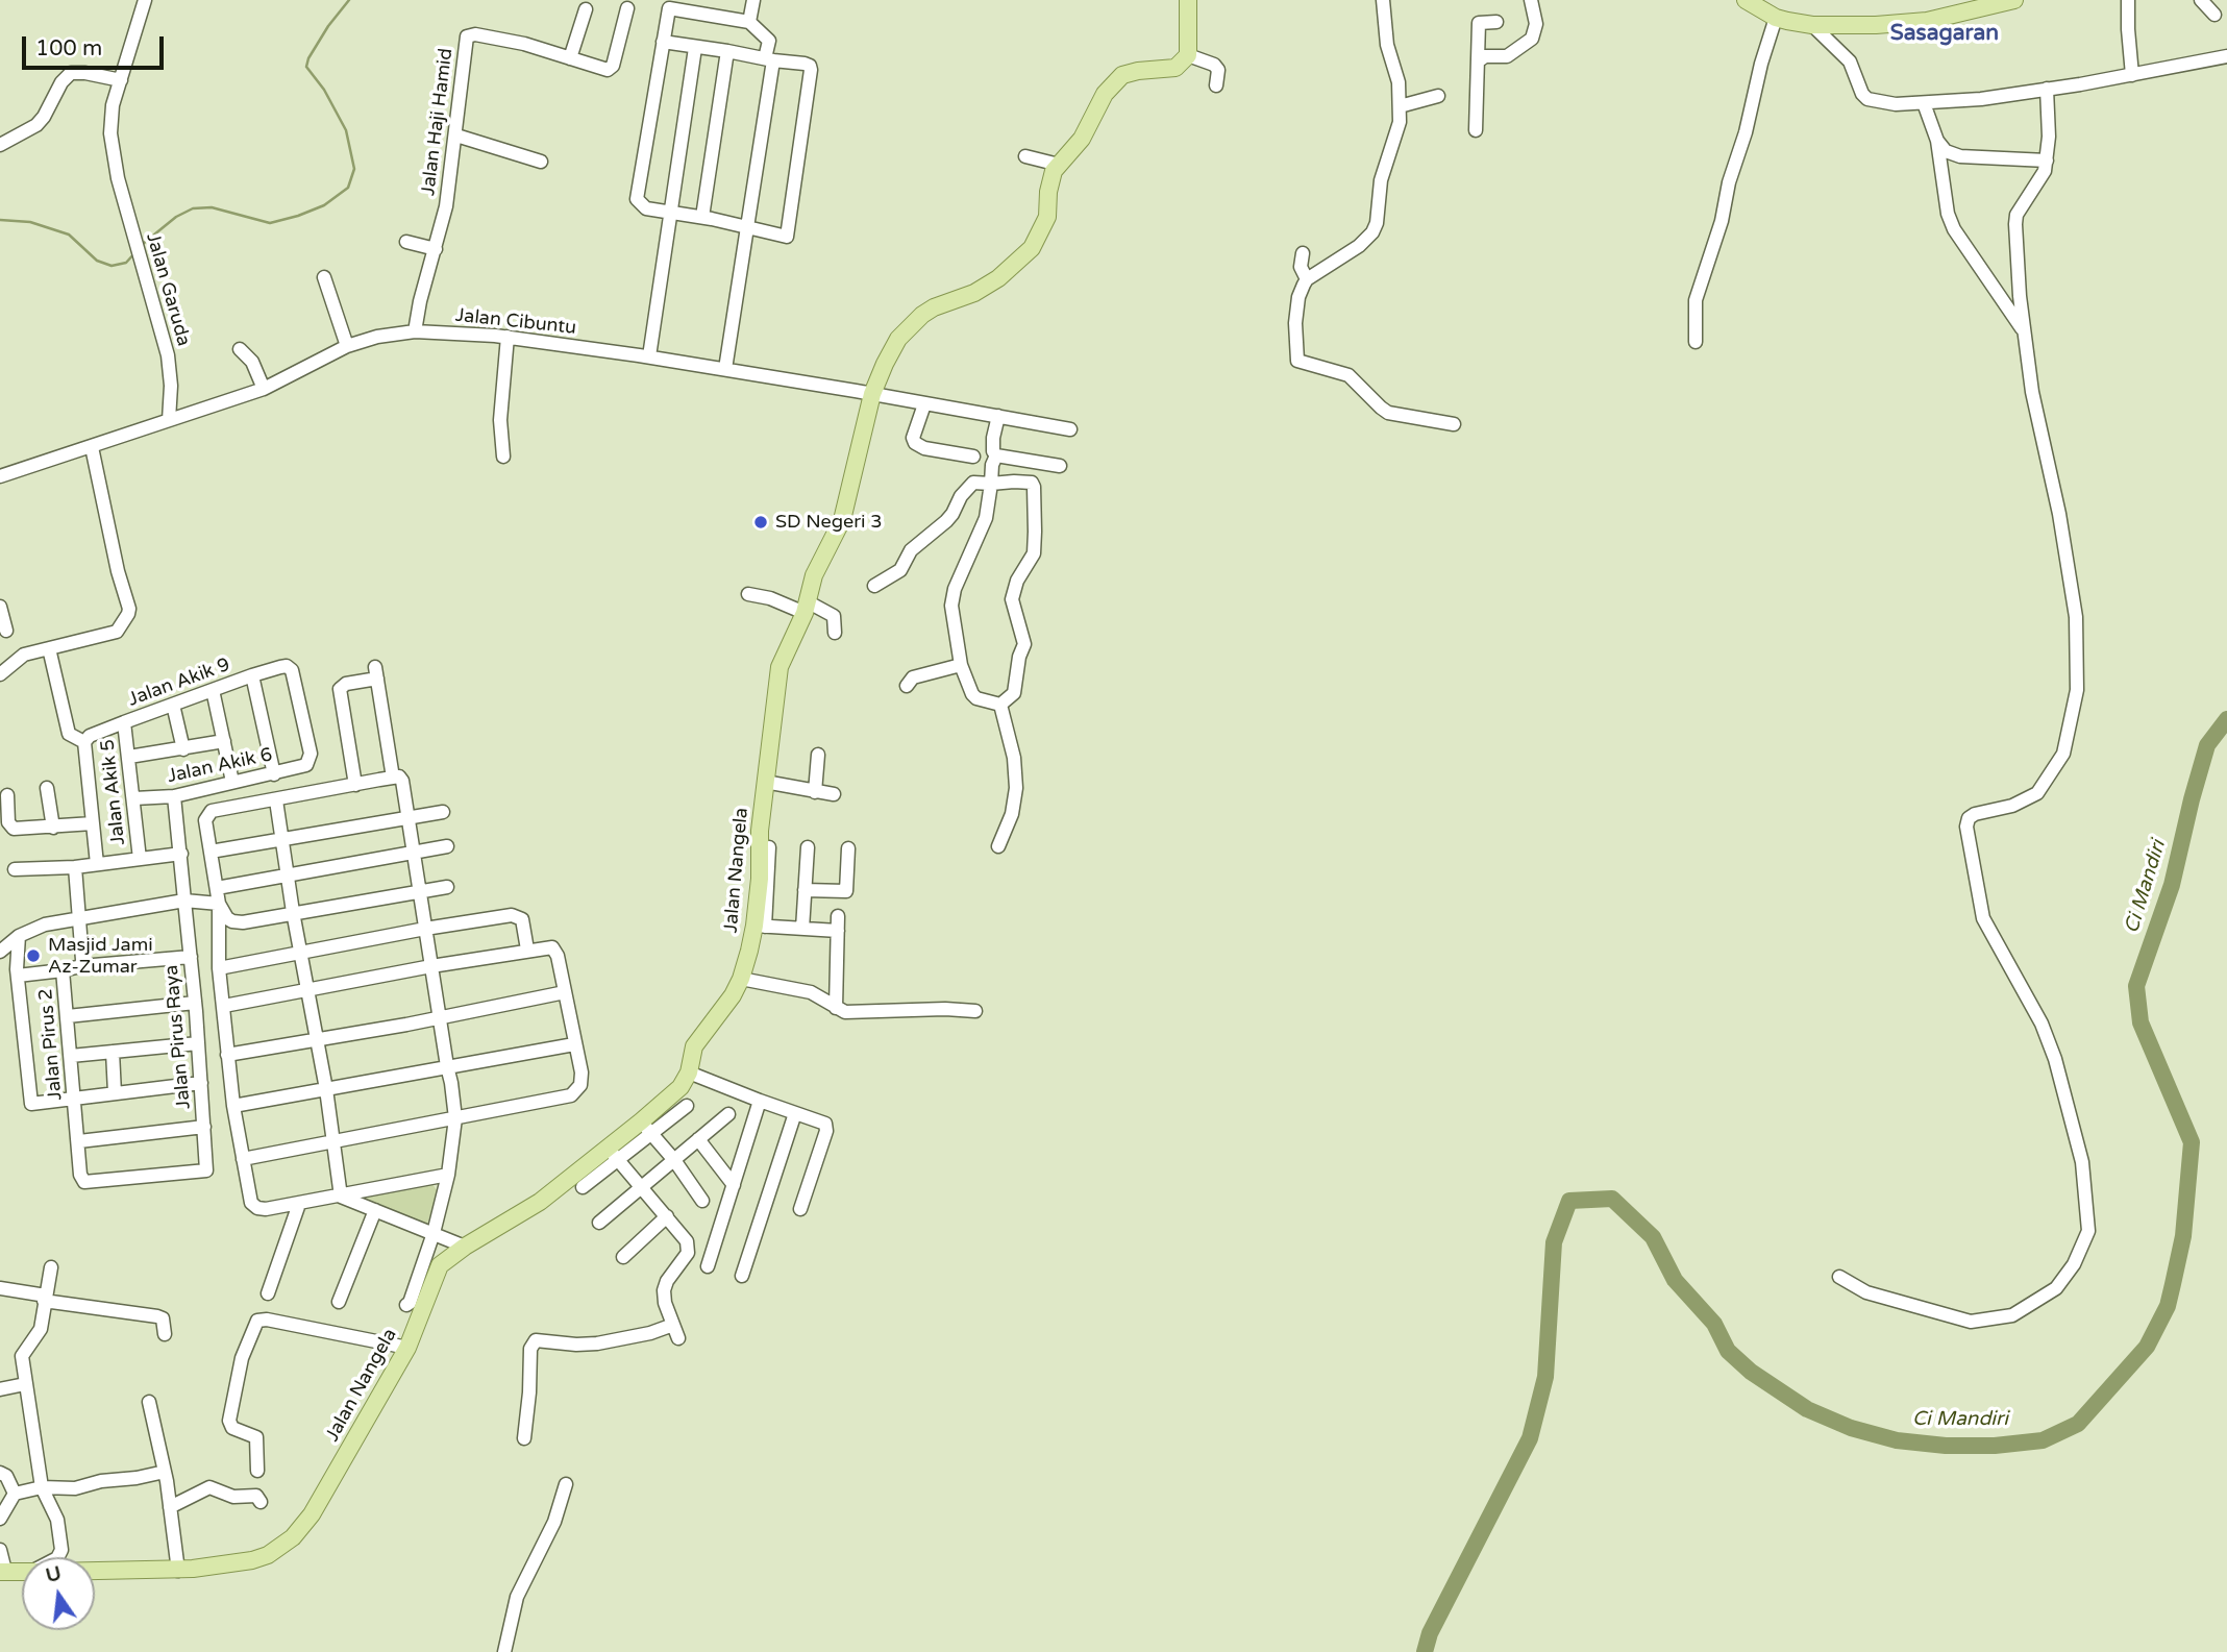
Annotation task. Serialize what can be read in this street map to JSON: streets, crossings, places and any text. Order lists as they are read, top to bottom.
{
  "streets": {
    "main road": ["Jalan Nangela"],
    "street": [
      "Jalan Haji Hamid",
      "Jalan Garuda",
      "Jalan Cibuntu",
      "Jalan Akik 9",
      "Jalan Akik 6",
      "Jalan Akik 5",
      "Jalan Pirus Raya",
      "Jalan Pirus 2"
    ]
  },
  "crossings": [
    ["Jalan Haji Hamid", "Jalan Cibuntu"],
    ["Jalan Garuda", "Jalan Cibuntu"],
    ["Jalan Cibuntu", "Jalan Nangela"],
    ["Jalan Akik 9", "Jalan Akik 6"],
    ["Jalan Akik 9", "Jalan Akik 5"],
    ["Jalan Akik 6", "Jalan Akik 5"],
    ["Jalan Akik 6", "Jalan Pirus Raya"],
    ["Jalan Pirus Raya", "Jalan Pirus 2"]
  ],
  "districts": ["Sasagaran"],
  "water": ["Ci Mandiri"],
  "places": ["SD Negeri 3", "Masjid Jami Az-Zumar"],
  "scale_bar": "100 m",
  "north": "top"
}
